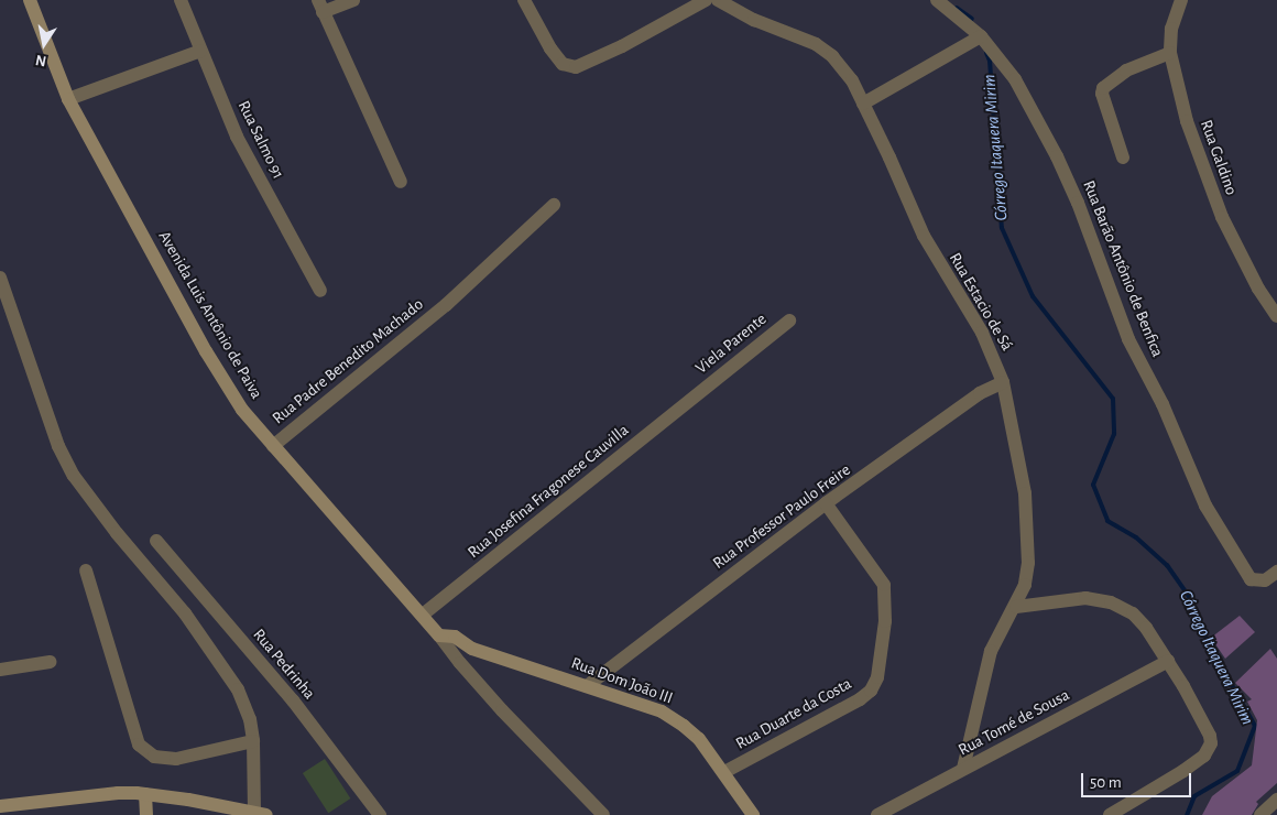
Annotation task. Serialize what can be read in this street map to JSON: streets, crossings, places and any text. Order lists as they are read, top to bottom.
{
  "streets": {
    "street": [
      "Rua Salmo 91",
      "Rua Galdino",
      "Rua Barão Antônio de Benfica",
      "Rua Estacio de Sá",
      "Avenida Luis Antônio de Paiva",
      "Viela Parente",
      "Rua Padre Benedito Machado",
      "Rua Josefina Fragonese Cauvilla",
      "Rua Professor Paulo Freire",
      "Rua Pedrinha",
      "Rua Dom João III",
      "Rua Duarte da Costa",
      "Rua Tomé de Sousa"
    ]
  },
  "crossings": [
    ["Rua Estacio de Sá", "Rua Professor Paulo Freire"],
    ["Rua Estacio de Sá", "Rua Tomé de Sousa"],
    ["Avenida Luis Antônio de Paiva", "Rua Padre Benedito Machado"],
    ["Avenida Luis Antônio de Paiva", "Rua Josefina Fragonese Cauvilla"],
    ["Avenida Luis Antônio de Paiva", "Rua Dom João III"],
    ["Viela Parente", "Rua Josefina Fragonese Cauvilla"],
    ["Rua Professor Paulo Freire", "Rua Dom João III"],
    ["Rua Professor Paulo Freire", "Rua Duarte da Costa"],
    ["Rua Dom João III", "Rua Duarte da Costa"]
  ],
  "water": ["Córrego Itaquera Mirim"],
  "scale_bar": "50 m",
  "north": "bottom"
}
